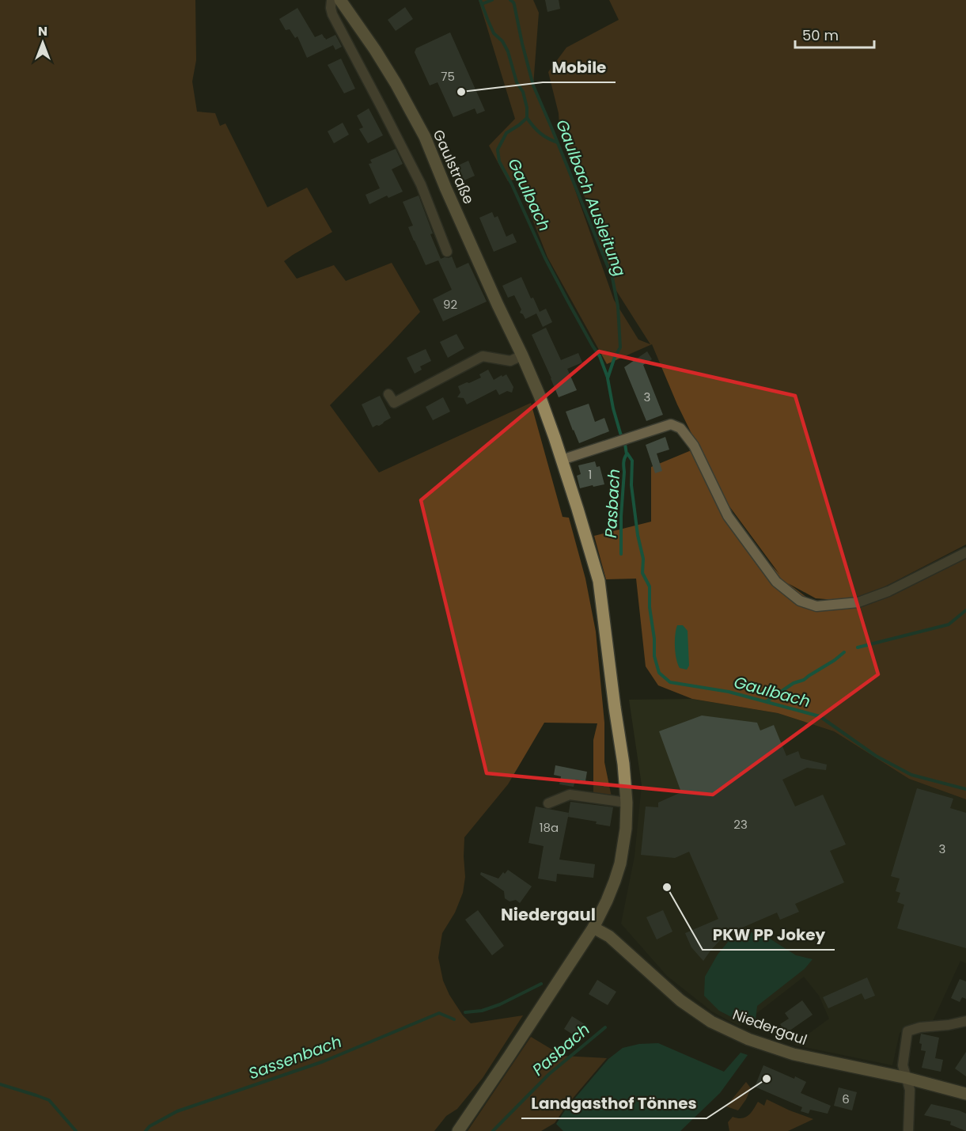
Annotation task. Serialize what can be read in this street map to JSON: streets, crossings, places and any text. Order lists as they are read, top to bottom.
{
  "streets": {
    "main road": ["Gaulstraße", "Niedergaul"]
  },
  "crossings": [
    ["Gaulstraße", "Niedergaul"]
  ],
  "districts": ["Niedergaul"],
  "water": [
    "Gaulbach",
    "Gaulbach Ausleitung",
    "Pasbach",
    "Sassenbach"
  ],
  "places": ["Mobile", "PKW PP Jokey", "Landgasthof Tönnes"],
  "house_numbers": [
    "75",
    "92",
    "3",
    "1",
    "23",
    "18a",
    "3",
    "6"
  ],
  "scale_bar": "50 m",
  "north": "top"
}
